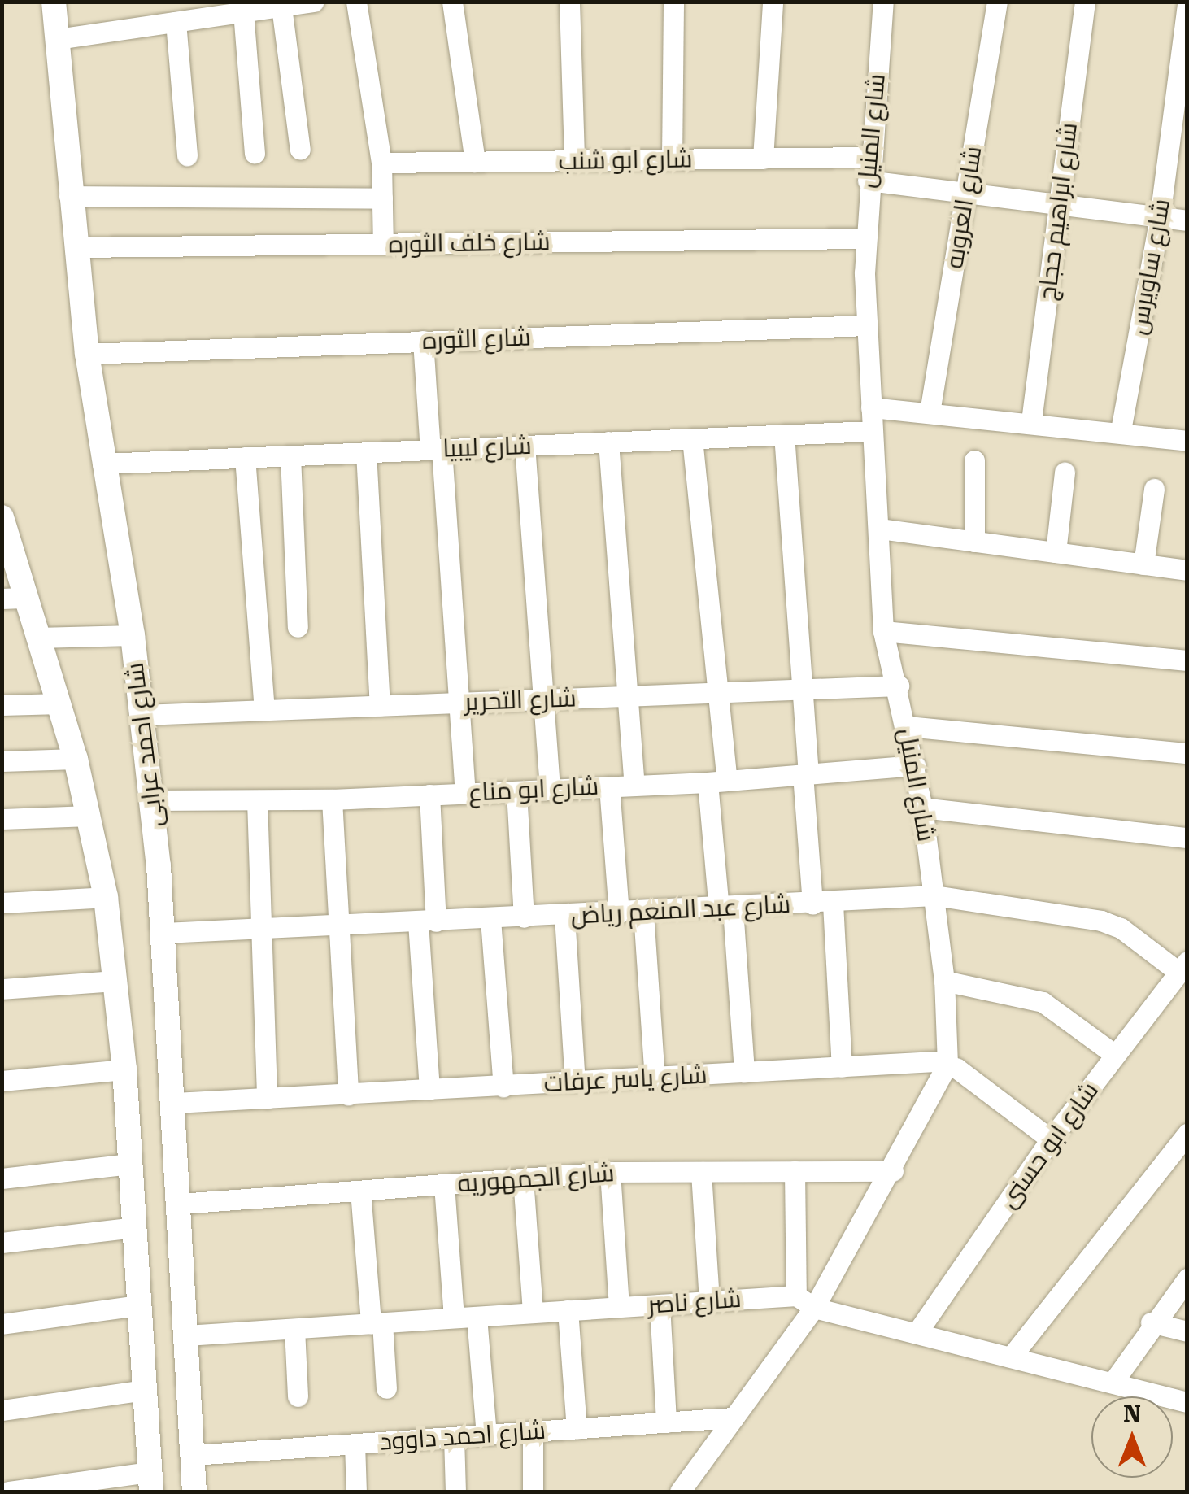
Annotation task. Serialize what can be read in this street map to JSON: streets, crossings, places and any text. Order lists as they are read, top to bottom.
{
  "streets": {
    "street": [
      "شارع المنيل",
      "شارع ابو شنب",
      "شارع العروبه",
      "شارع ابراهيم حجاج",
      "شارع خلف الثوره",
      "شارع ساويرس",
      "شارع الثوره",
      "شارع ليبيا",
      "شارع التحرير",
      "شارع احمد عرابى",
      "شارع ابو مناع",
      "شارع عبد المنعم رياض",
      "شارع ياسر عرفات",
      "شارع ابو حسنى",
      "شارع الجمهوريه",
      "شارع ناصر",
      "شارع احمد داوود"
    ]
  },
  "crossings": [
    ["شارع المنيل", "شارع ابو شنب"],
    ["شارع المنيل", "شارع خلف الثوره"],
    ["شارع المنيل", "شارع الثوره"],
    ["شارع المنيل", "شارع ليبيا"],
    ["شارع المنيل", "شارع التحرير"],
    ["شارع المنيل", "شارع ابو مناع"],
    ["شارع المنيل", "شارع عبد المنعم رياض"],
    ["شارع المنيل", "شارع ياسر عرفات"],
    ["شارع المنيل", "شارع الجمهوريه"],
    ["شارع المنيل", "شارع ناصر"],
    ["شارع المنيل", "شارع احمد داوود"],
    ["شارع خلف الثوره", "شارع احمد عرابى"],
    ["شارع الثوره", "شارع احمد عرابى"],
    ["شارع ليبيا", "شارع احمد عرابى"],
    ["شارع التحرير", "شارع احمد عرابى"],
    ["شارع احمد عرابى", "شارع ابو مناع"],
    ["شارع احمد عرابى", "شارع عبد المنعم رياض"],
    ["شارع احمد عرابى", "شارع ياسر عرفات"],
    ["شارع احمد عرابى", "شارع الجمهوريه"],
    ["شارع احمد عرابى", "شارع ناصر"],
    ["شارع احمد عرابى", "شارع احمد داوود"],
    ["شارع عبد المنعم رياض", "شارع ابو حسنى"],
    ["شارع ابو حسنى", "شارع ناصر"]
  ],
  "north": "top"
}
